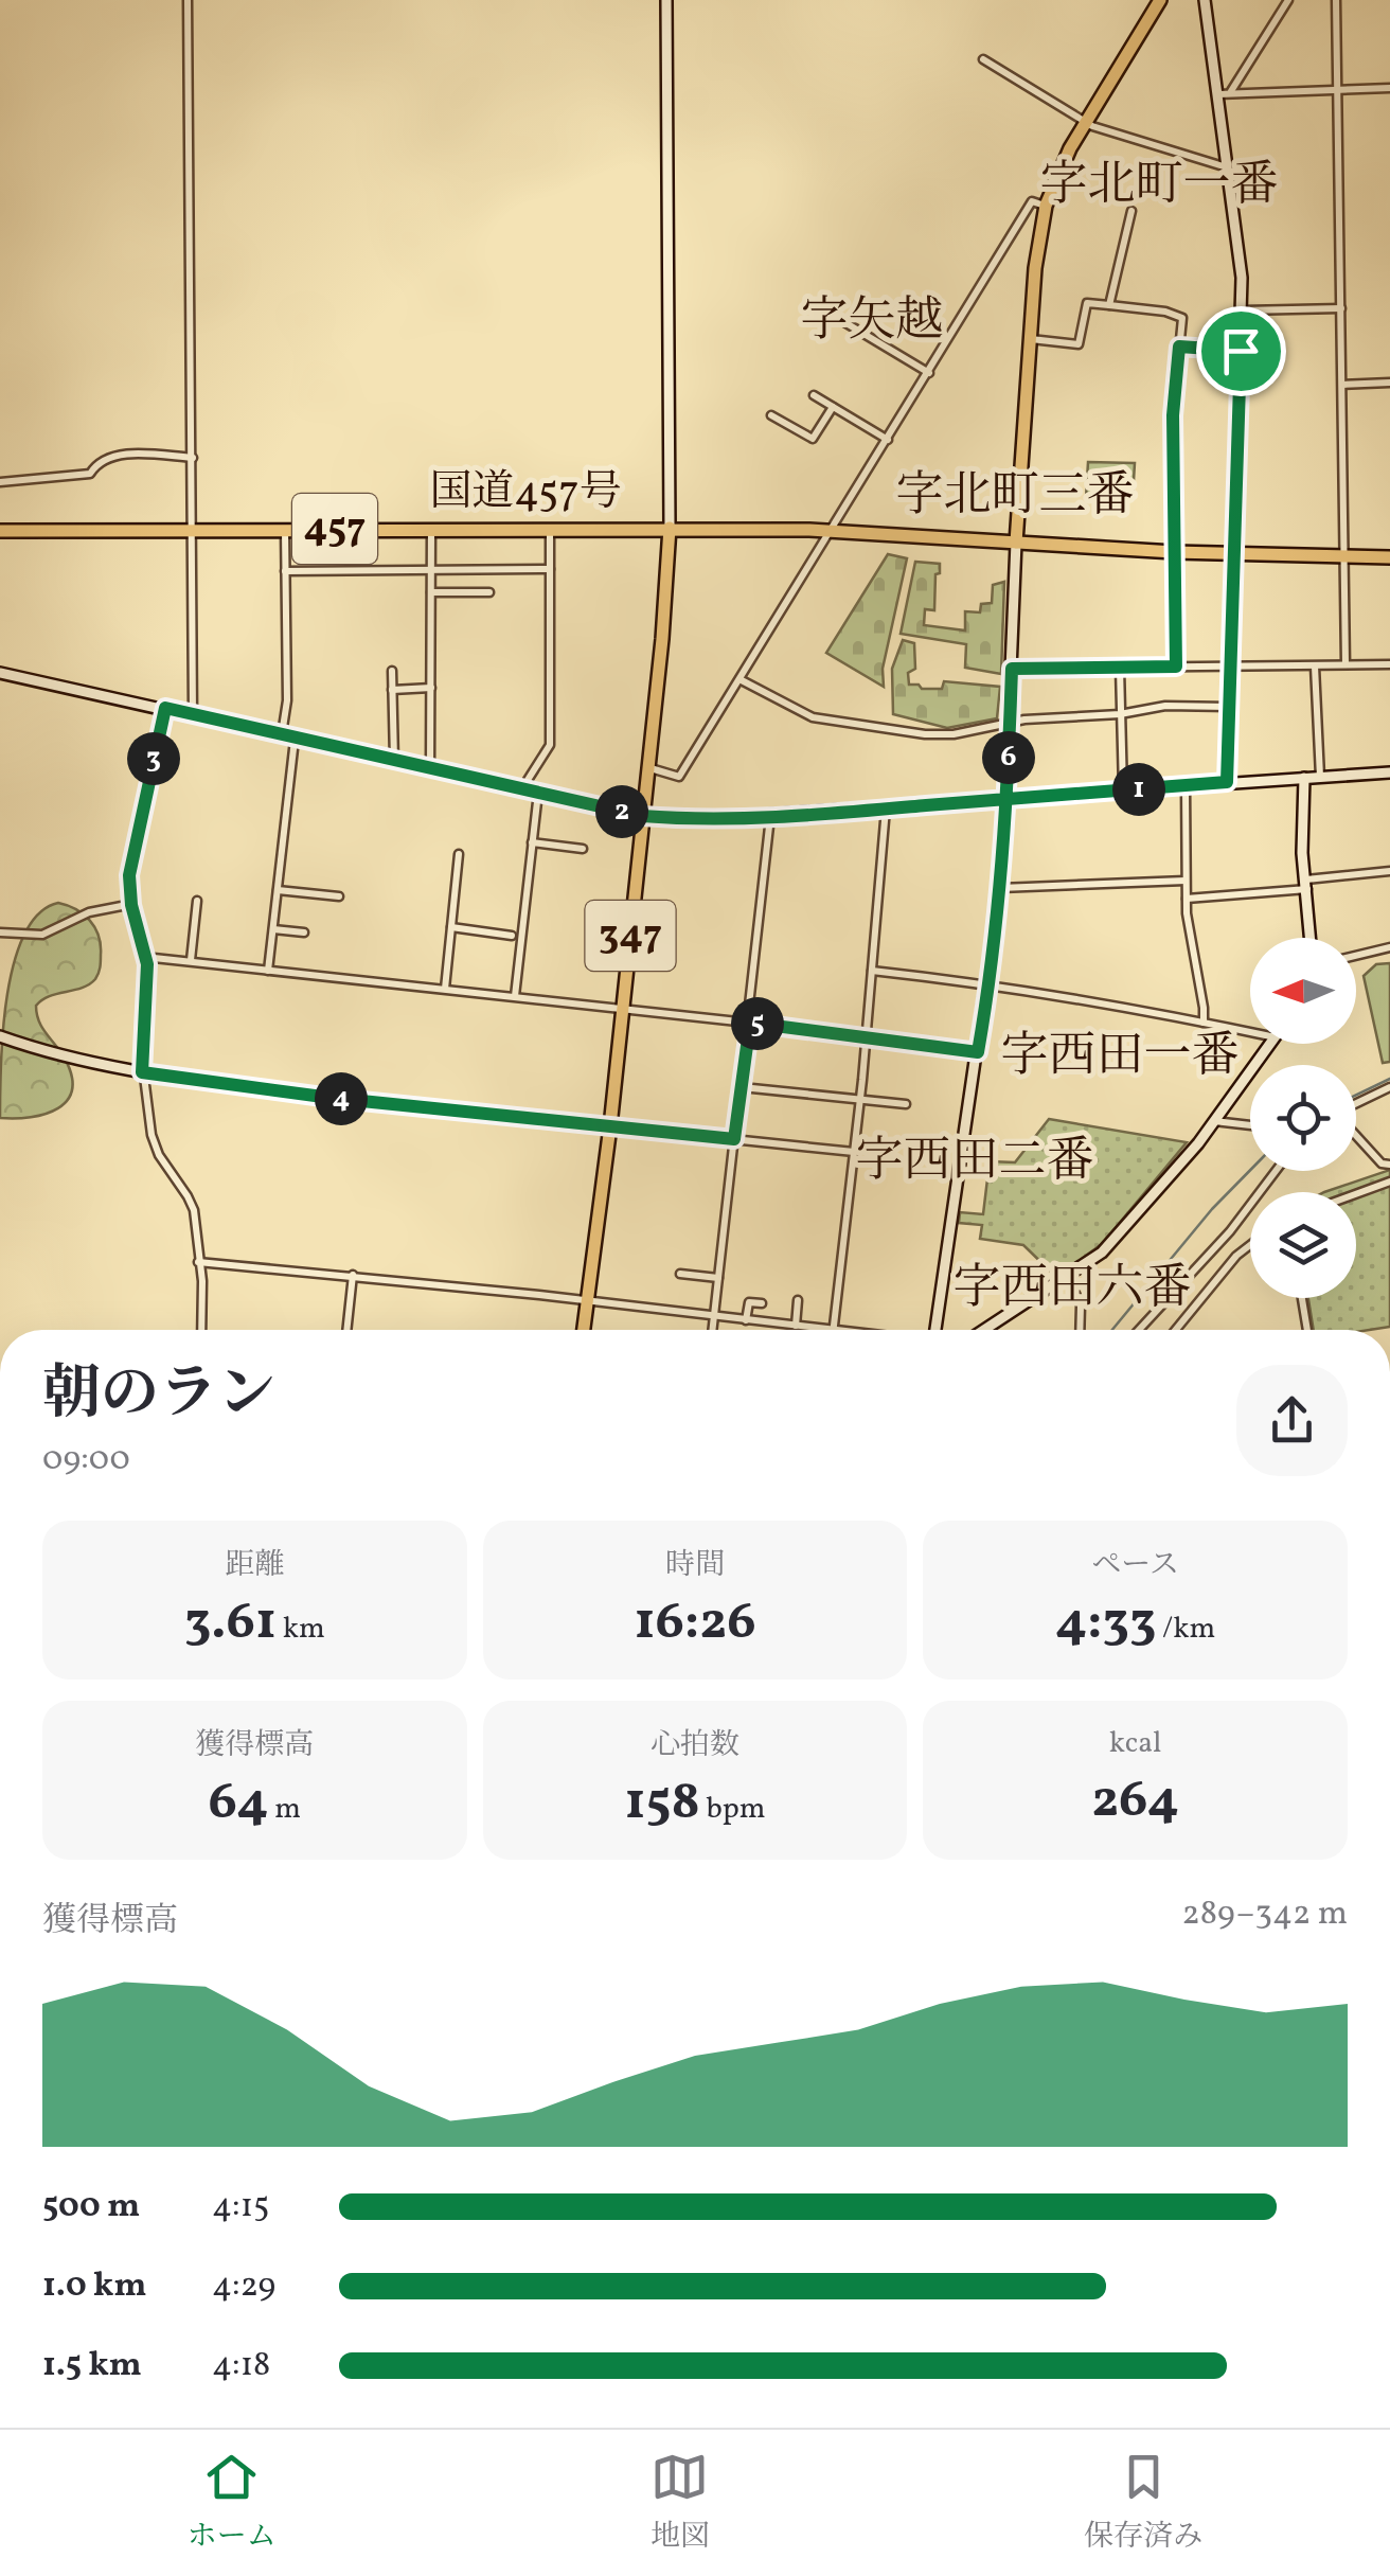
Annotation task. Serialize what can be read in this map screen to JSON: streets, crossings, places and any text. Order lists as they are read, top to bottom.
{
  "streets": {
    "highway": ["国道457号", "457", "347"]
  },
  "crossings": [
    ["国道457号", "457"],
    ["国道457号", "347"],
    ["457", "347"]
  ],
  "districts": [
    "字北町一番",
    "字矢越",
    "字北町三番",
    "字西田一番",
    "字西田二番",
    "字西田六番"
  ],
  "north": "left",
  "page": {
    "pins": [
      "6",
      "3",
      "1",
      "2",
      "5",
      "4"
    ],
    "heading": ["朝のラン", "09:00"],
    "stats": [
      ["距離", "3.61 km"],
      ["時間", "16:26"],
      ["ペース", "4:33 /km"],
      ["獲得標高", "64 m"],
      ["心拍数", "158 bpm"],
      ["kcal", "264"]
    ],
    "chart": ["獲得標高", "289–342 m"],
    "list": [
      {
        "name": "500 m",
        "note": "4:15"
      },
      {
        "name": "1.0 km",
        "note": "4:29"
      },
      {
        "name": "1.5 km",
        "note": "4:18"
      }
    ],
    "tabs": ["ホーム", "地図", "保存済み"]
  }
}
